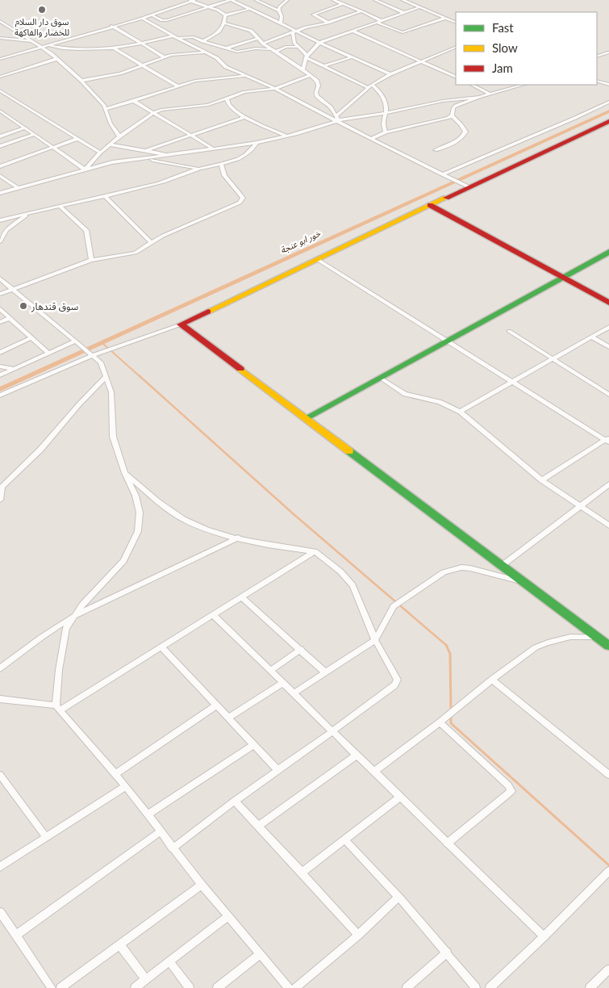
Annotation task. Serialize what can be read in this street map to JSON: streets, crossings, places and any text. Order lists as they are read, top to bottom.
{
  "water": ["خور ابو عنجة"],
  "places": ["سوق دار السلام للخضار والفاكهة", "سوق قندهار"],
  "legend": ["Fast", "Slow", "Jam"]
}
